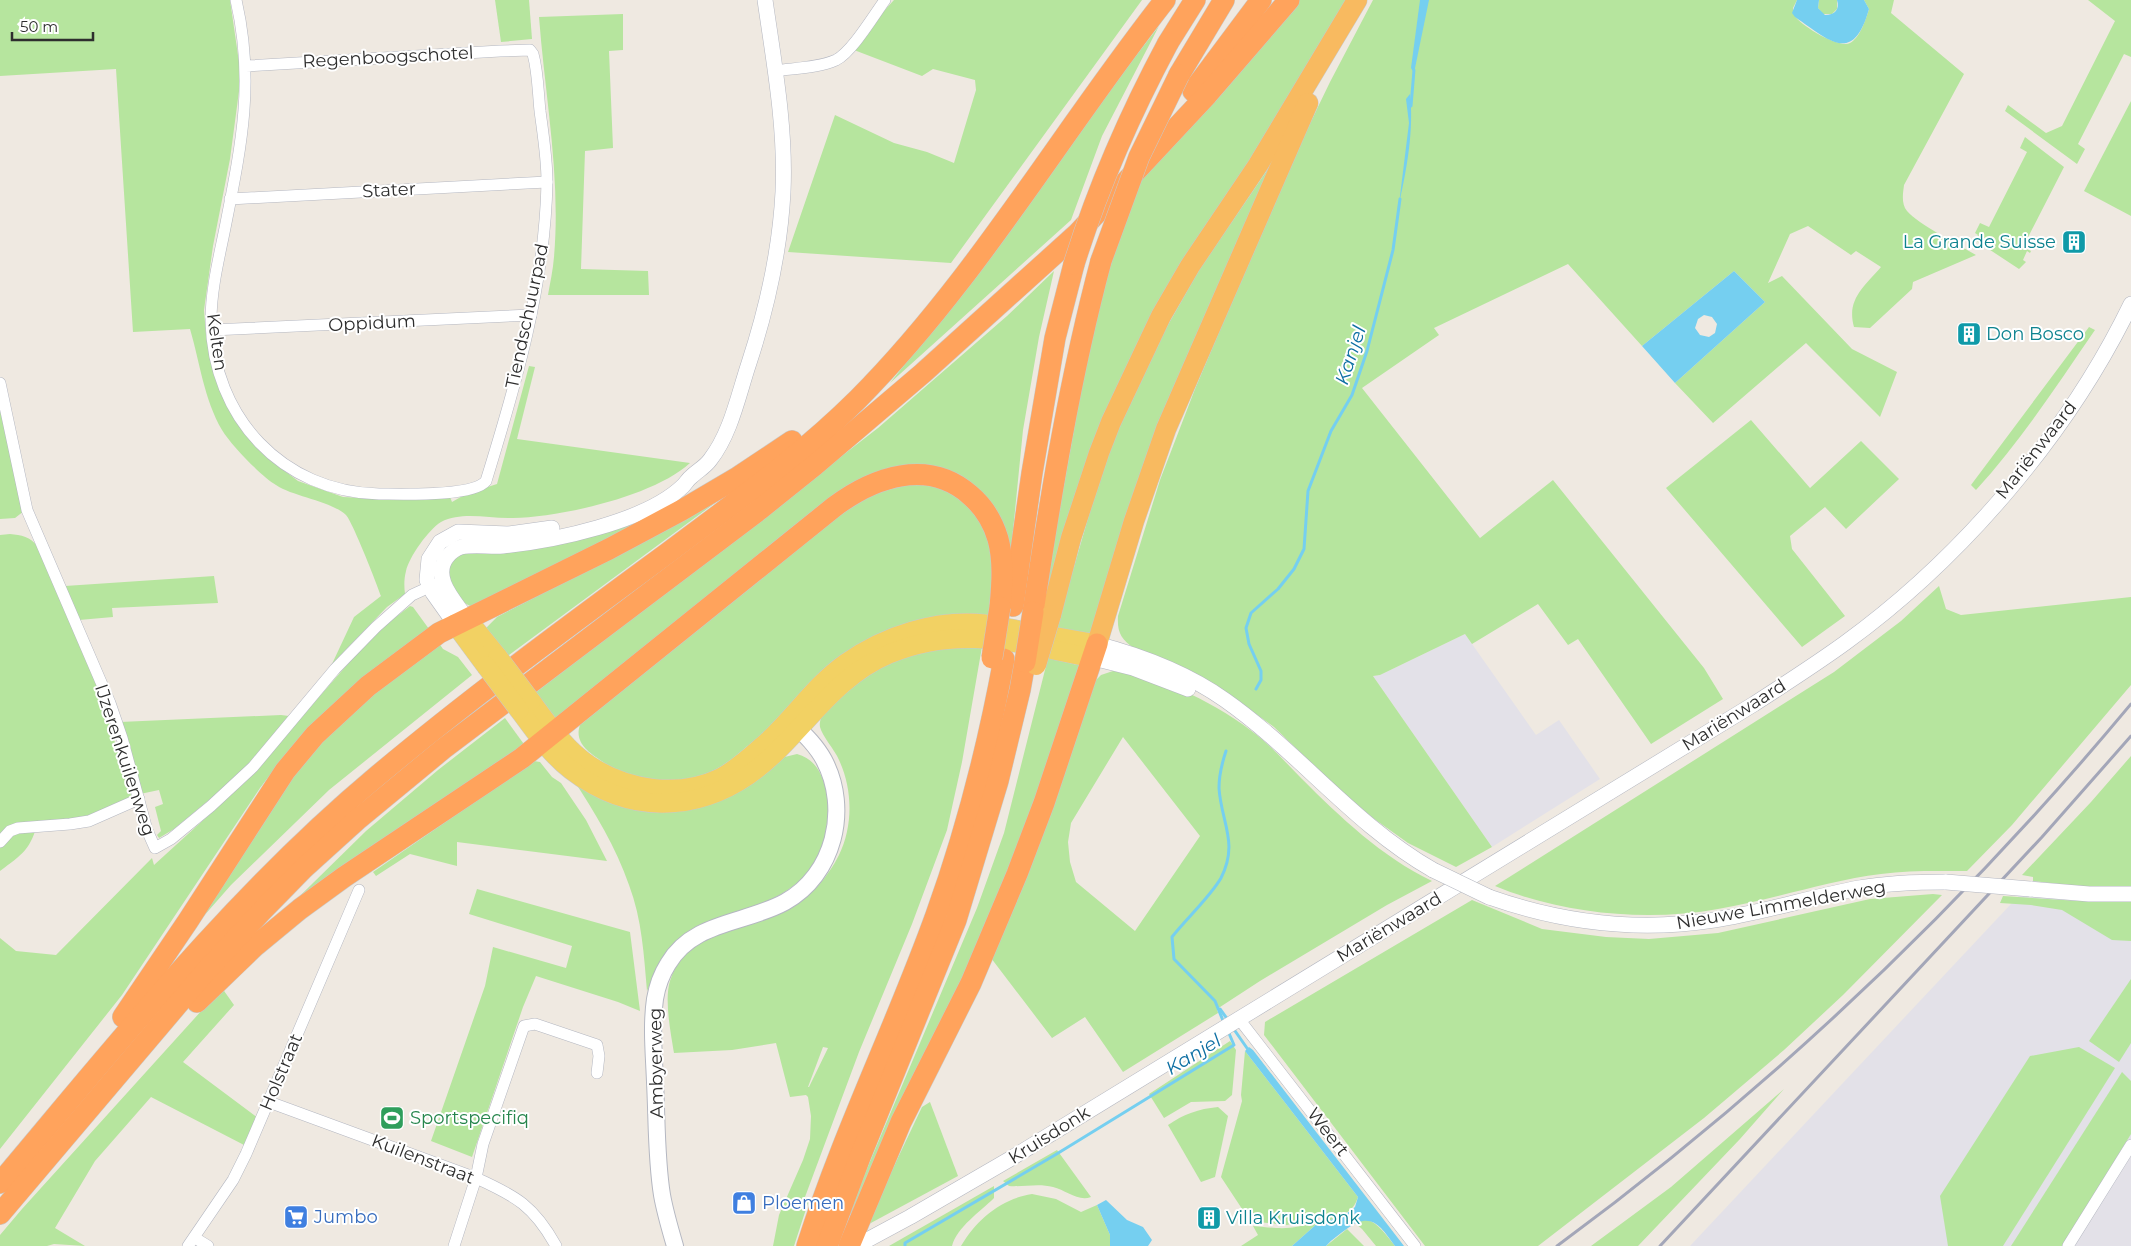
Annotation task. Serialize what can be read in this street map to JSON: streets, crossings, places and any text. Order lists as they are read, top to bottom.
{
  "streets": {
    "main road": ["Nieuwe Limmelderweg", "Ambyerweg"],
    "street": [
      "Regenboogschotel",
      "Stater",
      "Tiendschuurpad",
      "Oppidum",
      "Kelten",
      "Mariënwaard",
      "IJzerenkuilenweg",
      "Holstraat",
      "Weert",
      "Kruisdonk",
      "Kuilenstraat"
    ]
  },
  "crossings": [
    ["Regenboogschotel", "Tiendschuurpad"],
    ["Regenboogschotel", "Kelten"],
    ["Stater", "Tiendschuurpad"],
    ["Stater", "Kelten"],
    ["Tiendschuurpad", "Oppidum"],
    ["Tiendschuurpad", "Kelten"],
    ["Oppidum", "Kelten"],
    ["Mariënwaard", "Weert"],
    ["Mariënwaard", "Kruisdonk"],
    ["Nieuwe Limmelderweg", "Ambyerweg"],
    ["Holstraat", "Kuilenstraat"],
    ["Weert", "Kruisdonk"]
  ],
  "water": ["Kanjel"],
  "places": {
    "building": ["La Grande Suisse", "Don Bosco", "Villa Kruisdonk"],
    "sports": ["Sportspecifiq"],
    "shop": ["Ploemen"],
    "supermarket": ["Jumbo"]
  },
  "scale_bar": "50 m"
}
